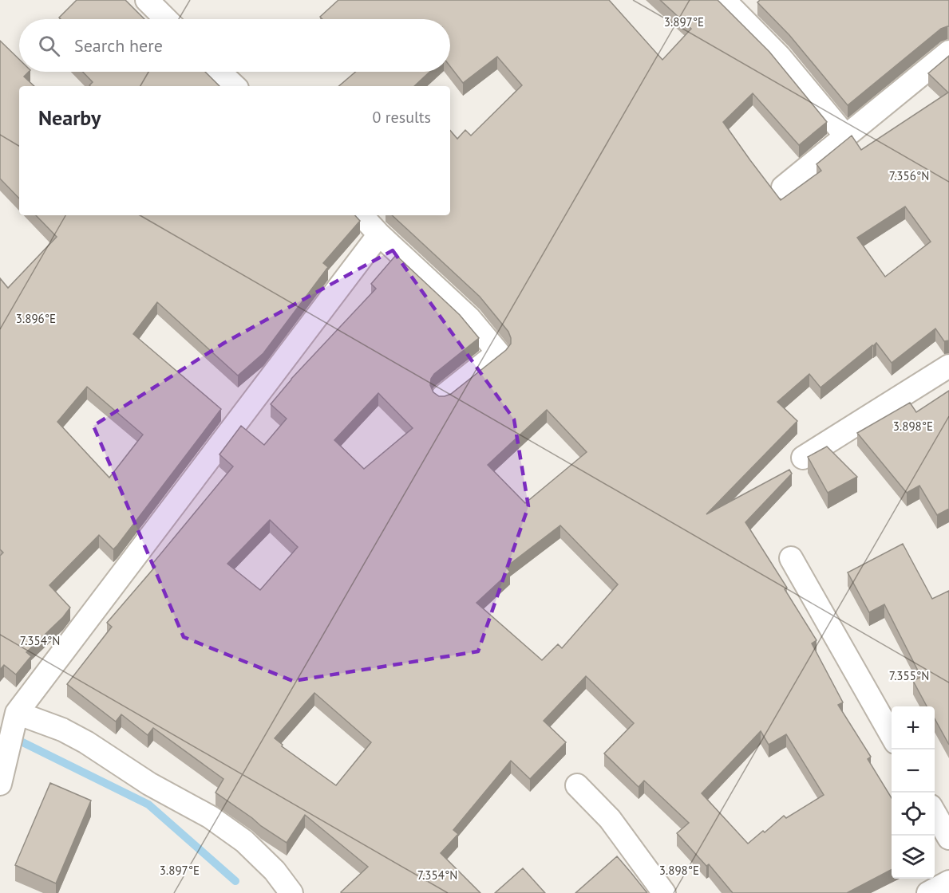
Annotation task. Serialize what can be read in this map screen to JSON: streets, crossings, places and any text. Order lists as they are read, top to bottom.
{
  "page": {
    "search": "Search here",
    "heading": ["Nearby", "0 results"],
    "map_buttons": ["+", "−"]
  },
  "coordinates": [
    "3.897°E",
    "7.356°N",
    "3.896°E",
    "3.898°E",
    "7.354°N",
    "7.355°N"
  ]
}
